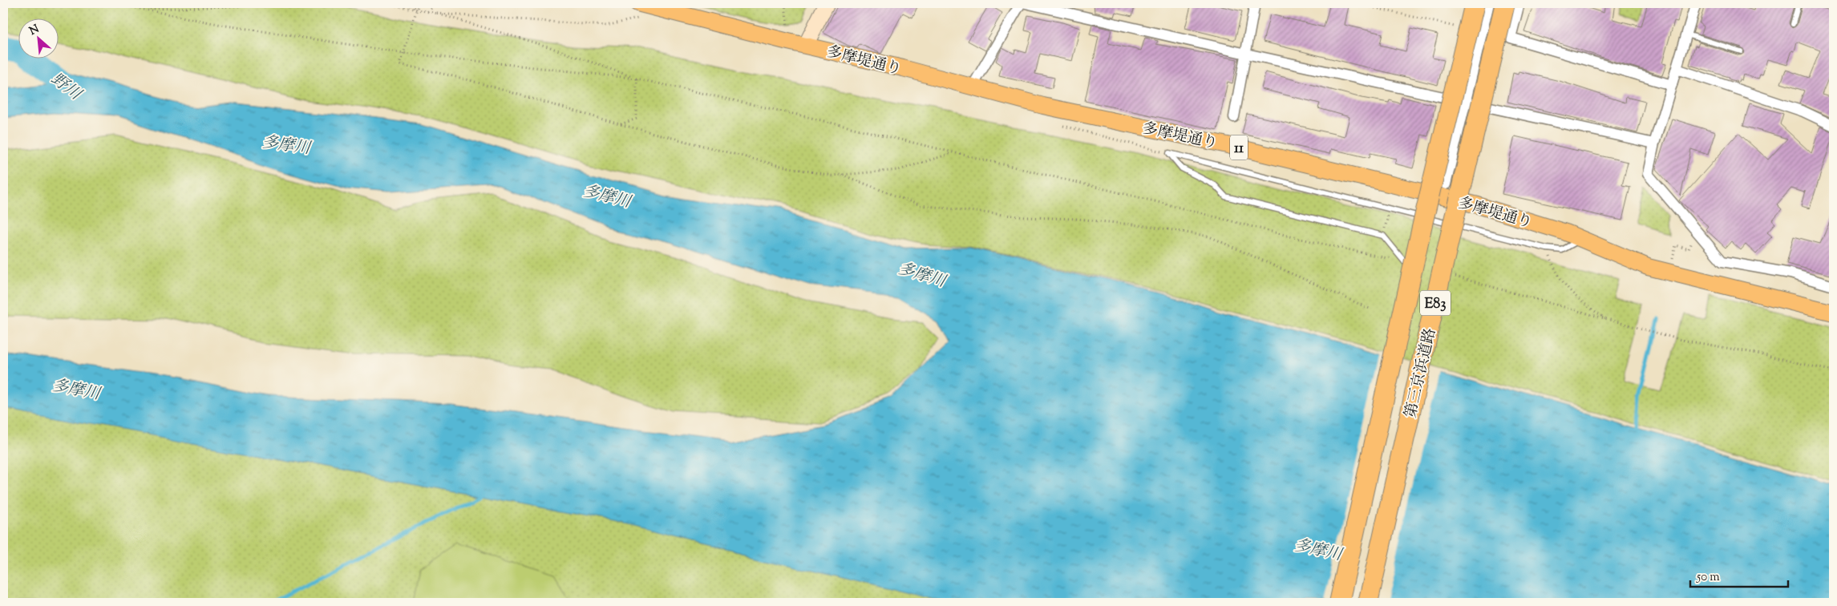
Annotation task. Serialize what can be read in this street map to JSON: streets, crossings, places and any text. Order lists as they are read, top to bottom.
{
  "streets": {
    "highway": ["E83", "第三京浜道路"],
    "main road": ["多摩堤通り", "11"]
  },
  "water": ["野川", "多摩川"],
  "scale_bar": "50 m",
  "north": "top left"
}
